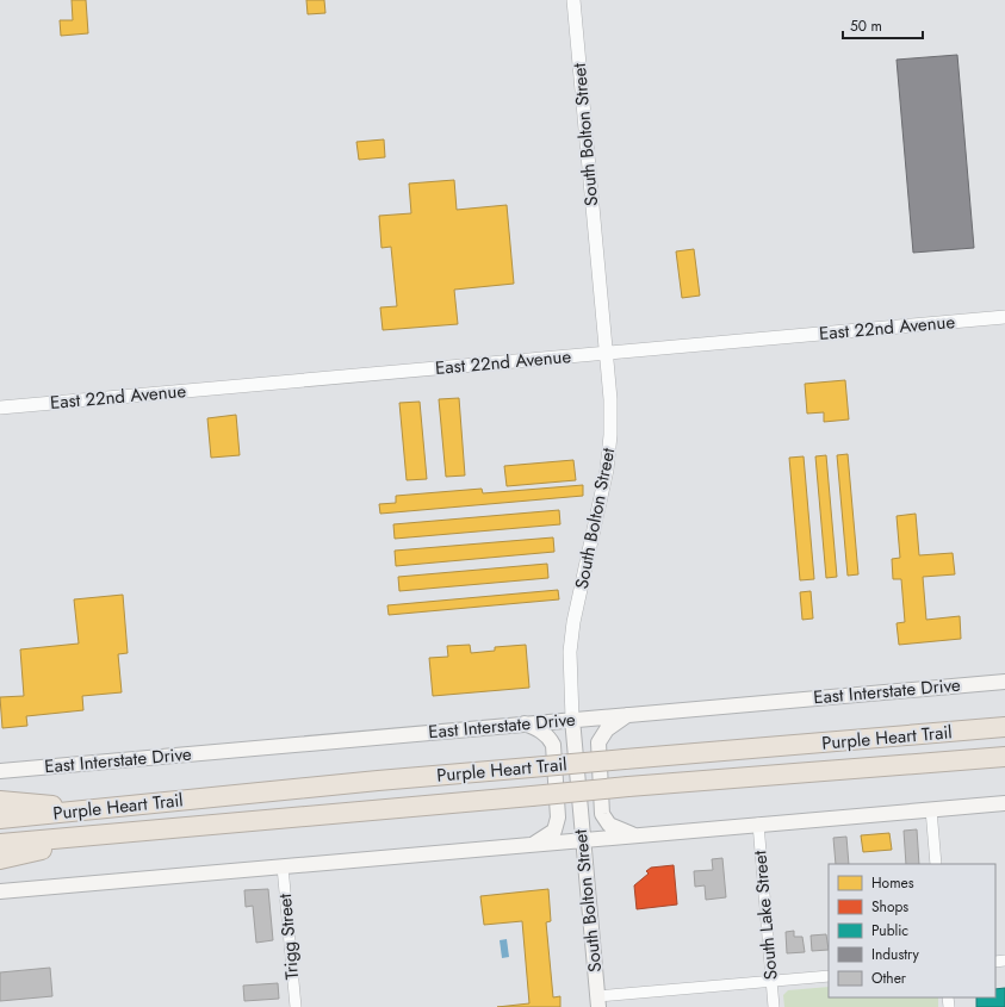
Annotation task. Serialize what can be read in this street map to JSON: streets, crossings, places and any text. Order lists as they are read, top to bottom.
{
  "streets": {
    "highway": ["Purple Heart Trail"],
    "main road": ["South Bolton Street", "East Interstate Drive"],
    "street": ["East 22nd Avenue", "South Lake Street", "Trigg Street"]
  },
  "crossings": [
    ["South Bolton Street", "East 22nd Avenue"],
    ["South Bolton Street", "East Interstate Drive"]
  ],
  "legend": [
    "Homes",
    "Shops",
    "Public",
    "Industry",
    "Other"
  ],
  "scale_bar": "50 m"
}
